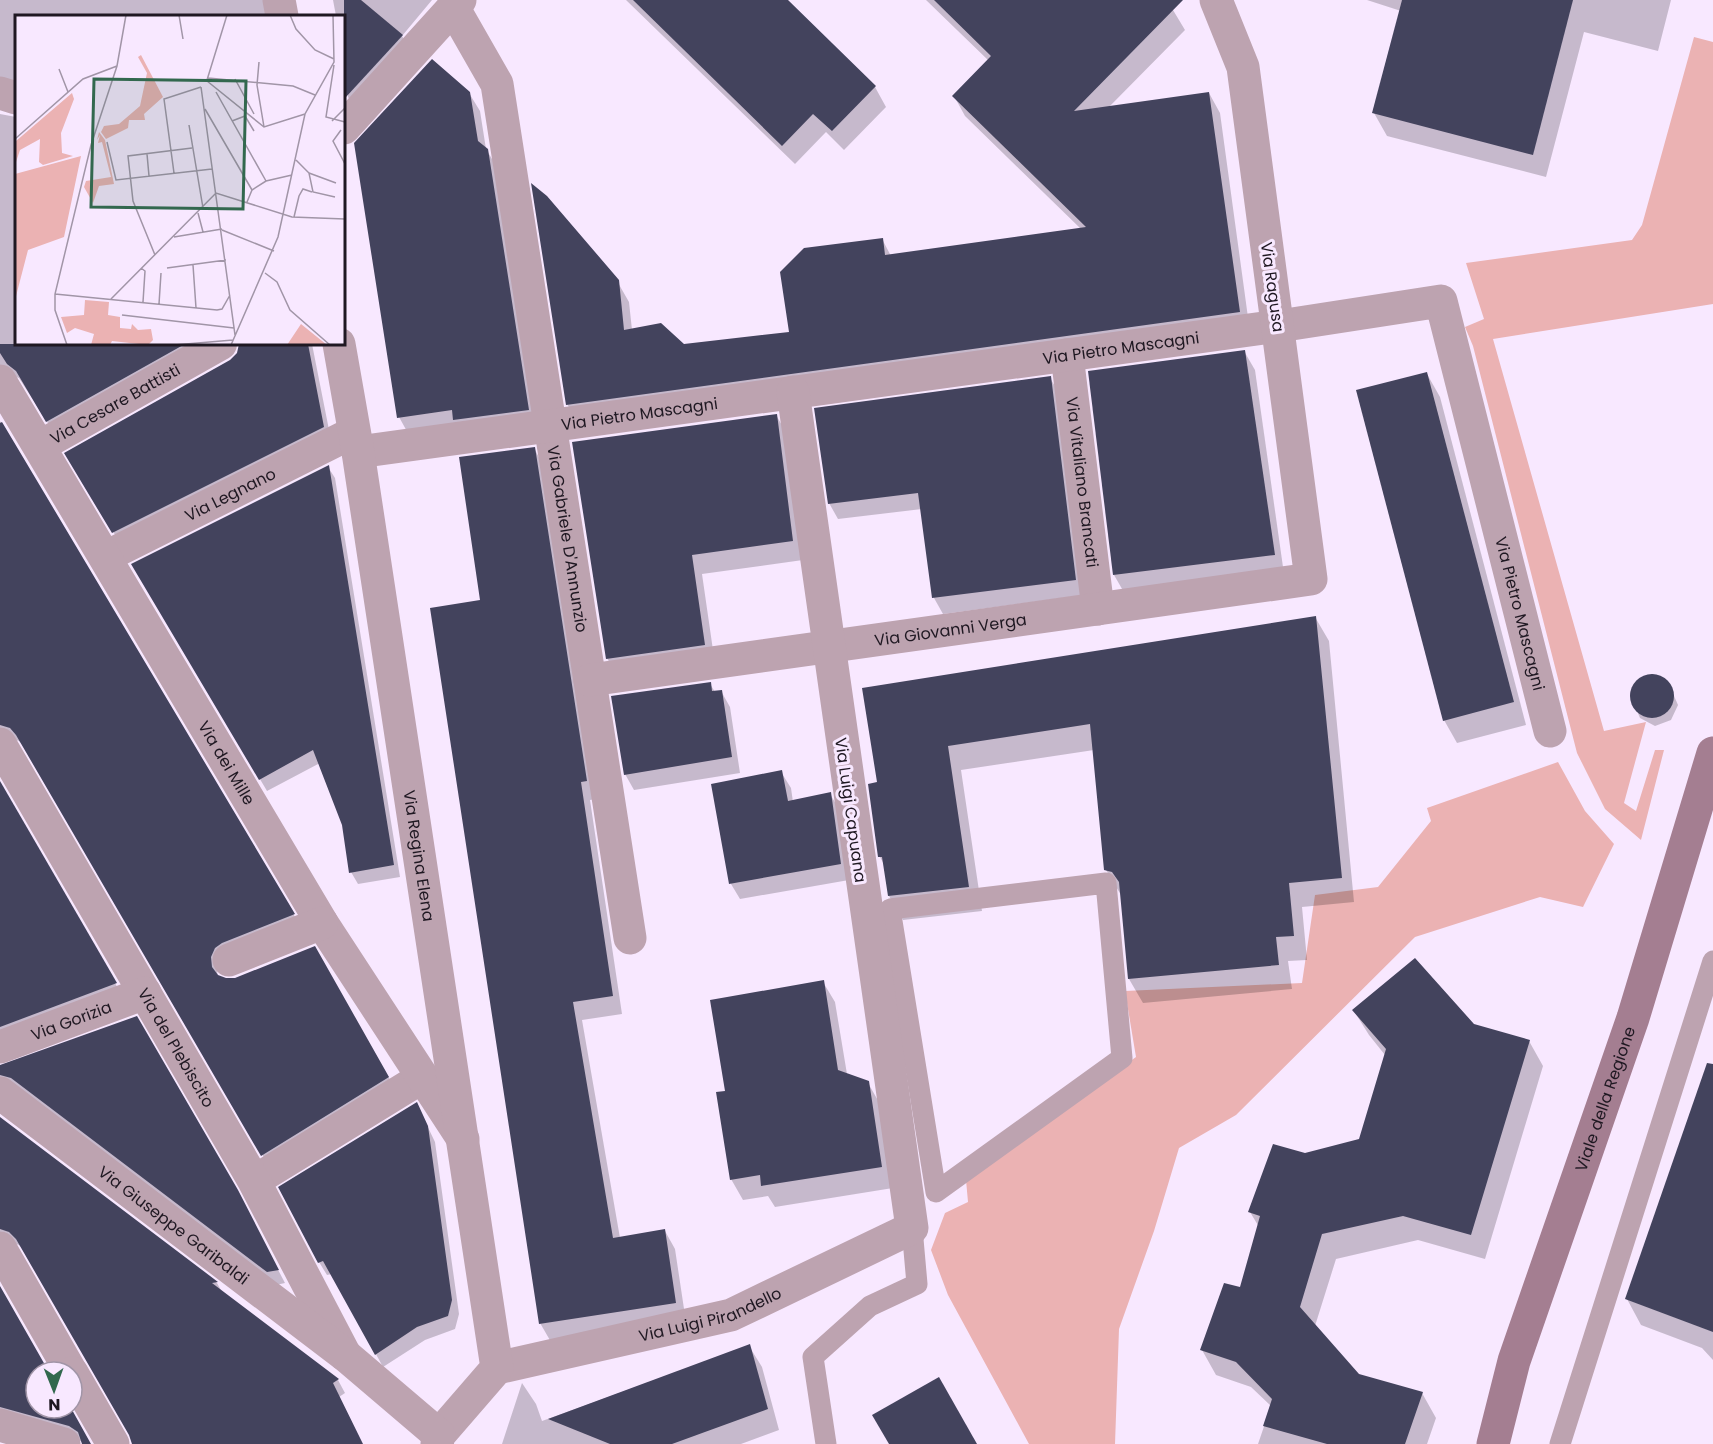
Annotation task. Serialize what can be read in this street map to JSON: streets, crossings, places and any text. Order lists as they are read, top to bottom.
{
  "streets": {
    "main road": ["Viale della Regione"],
    "street": [
      "Via Ragusa",
      "Via Pietro Mascagni",
      "Via Cesare Battisti",
      "Via Vitaliano Brancati",
      "Via Legnano",
      "Via Gabriele D'Annunzio",
      "Via Giovanni Verga",
      "Via dei Mille",
      "Via Luigi Capuana",
      "Via Regina Elena",
      "Via Gorizia",
      "Via del Plebiscito",
      "Via Giuseppe Garibaldi",
      "Via Luigi Pirandello"
    ]
  },
  "crossings": [
    ["Via Ragusa", "Via Pietro Mascagni"],
    ["Via Ragusa", "Via Giovanni Verga"],
    ["Via Pietro Mascagni", "Via Vitaliano Brancati"],
    ["Via Pietro Mascagni", "Via Legnano"],
    ["Via Pietro Mascagni", "Via Gabriele D'Annunzio"],
    ["Via Pietro Mascagni", "Via Luigi Capuana"],
    ["Via Pietro Mascagni", "Via Regina Elena"],
    ["Via Cesare Battisti", "Via dei Mille"],
    ["Via Vitaliano Brancati", "Via Giovanni Verga"],
    ["Via Legnano", "Via dei Mille"],
    ["Via Legnano", "Via Regina Elena"],
    ["Via Gabriele D'Annunzio", "Via Giovanni Verga"],
    ["Via Giovanni Verga", "Via Luigi Capuana"],
    ["Via dei Mille", "Via Regina Elena"],
    ["Via Luigi Capuana", "Via Luigi Pirandello"],
    ["Via Regina Elena", "Via Luigi Pirandello"],
    ["Via Gorizia", "Via del Plebiscito"],
    ["Via del Plebiscito", "Via Giuseppe Garibaldi"]
  ],
  "north": "bottom"
}
